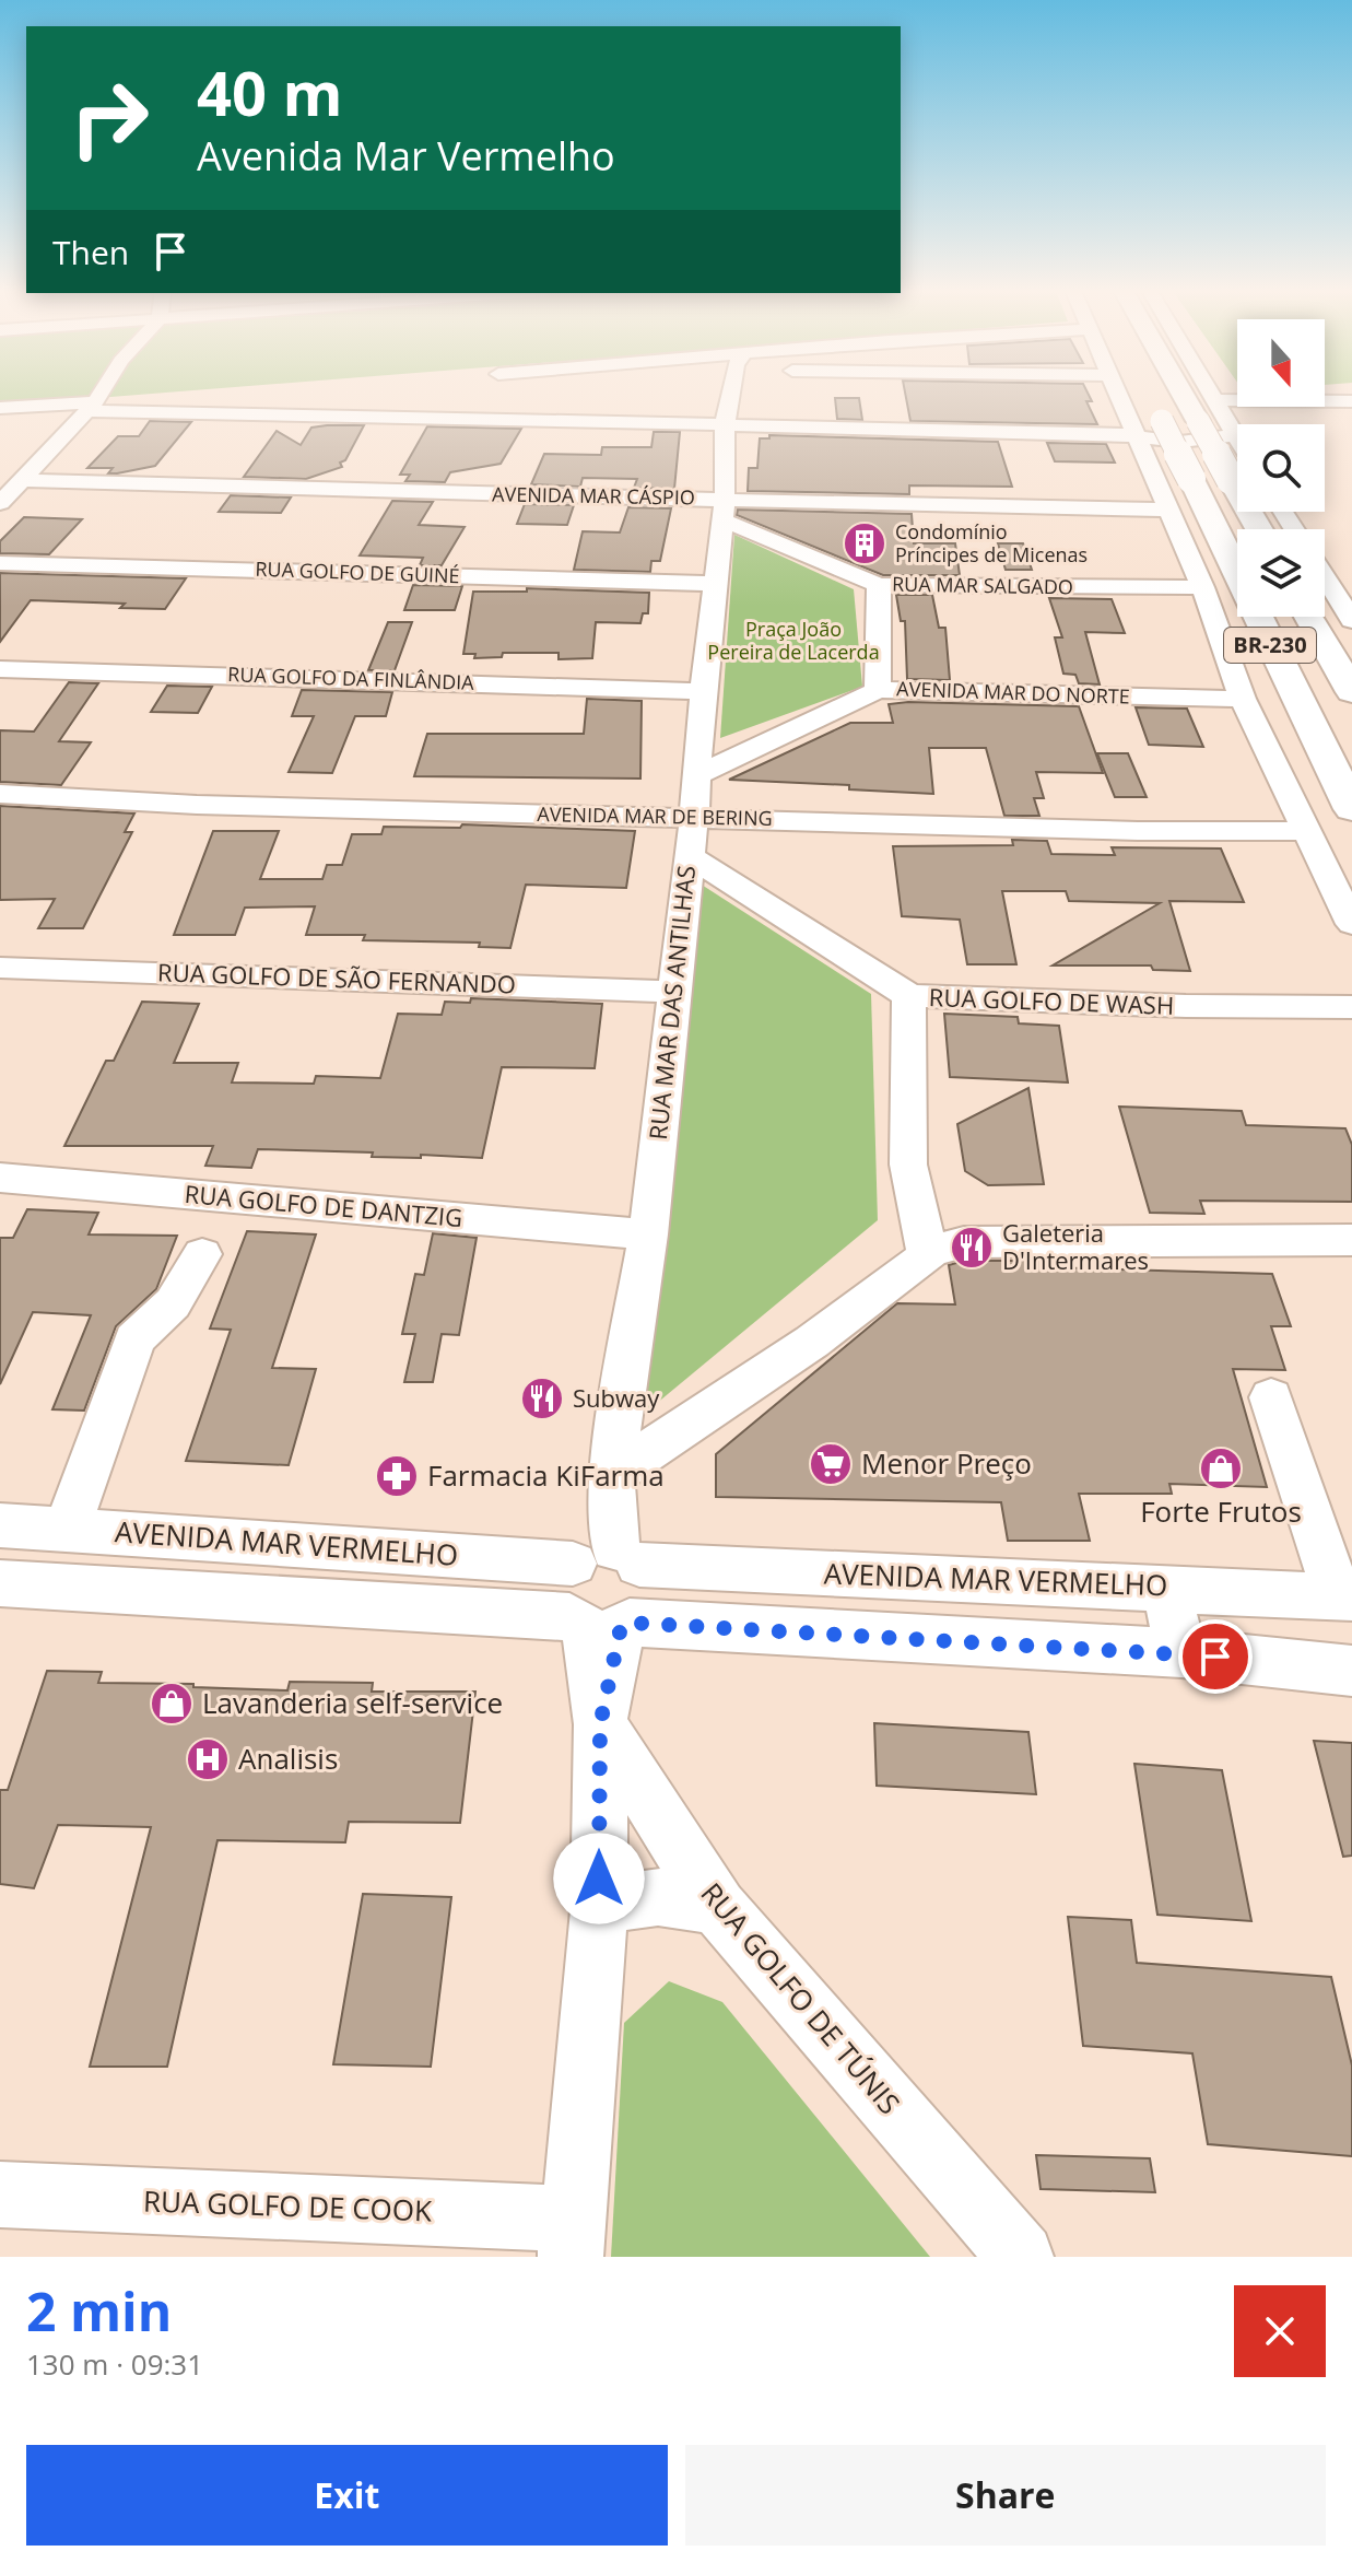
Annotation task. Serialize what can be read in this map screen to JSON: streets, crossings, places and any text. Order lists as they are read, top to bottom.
{
  "streets": {
    "highway": ["BR-230"],
    "street": [
      "AVENIDA MAR CÁSPIO",
      "RUA GOLFO DE GUINÉ",
      "RUA MAR SALGADO",
      "RUA GOLFO DA FINLÂNDIA",
      "AVENIDA MAR DO NORTE",
      "AVENIDA MAR DE BERING",
      "RUA GOLFO DE SÃO FERNANDO",
      "RUA GOLFO DE WASH",
      "RUA MAR DAS ANTILHAS",
      "RUA GOLFO DE DANTZIG",
      "AVENIDA MAR VERMELHO",
      "RUA GOLFO DE TÚNIS",
      "RUA GOLFO DE COOK"
    ]
  },
  "crossings": [
    ["AVENIDA MAR CÁSPIO", "RUA MAR SALGADO"],
    ["AVENIDA MAR CÁSPIO", "RUA MAR DAS ANTILHAS"],
    ["RUA GOLFO DE GUINÉ", "RUA MAR DAS ANTILHAS"],
    ["RUA MAR SALGADO", "RUA MAR DAS ANTILHAS"],
    ["RUA GOLFO DA FINLÂNDIA", "RUA MAR DAS ANTILHAS"],
    ["AVENIDA MAR DO NORTE", "RUA MAR DAS ANTILHAS"],
    ["AVENIDA MAR DE BERING", "RUA MAR DAS ANTILHAS"],
    ["RUA GOLFO DE SÃO FERNANDO", "RUA MAR DAS ANTILHAS"],
    ["RUA GOLFO DE WASH", "RUA MAR DAS ANTILHAS"],
    ["RUA MAR DAS ANTILHAS", "RUA GOLFO DE DANTZIG"],
    ["RUA MAR DAS ANTILHAS", "AVENIDA MAR VERMELHO"],
    ["RUA MAR DAS ANTILHAS", "RUA GOLFO DE TÚNIS"],
    ["RUA MAR DAS ANTILHAS", "RUA GOLFO DE COOK"]
  ],
  "parks": ["Praça João Pereira de Lacerda"],
  "places": {
    "building": ["Condomínio Príncipes de Micenas"],
    "restaurant": ["Galeteria D'Intermares", "Subway"],
    "supermarket": ["Menor Preço"],
    "shop": ["Forte Frutos", "Lavanderia self-service"],
    "pharmacy": ["Farmacia KiFarma"],
    "hospital": ["Analisis"]
  },
  "north": "bottom",
  "page": {
    "turn": ["40 m", "Avenida Mar Vermelho"],
    "then": "Then",
    "heading": ["2 min", "130 m · 09:31"],
    "buttons": ["Exit", "Share"]
  }
}
